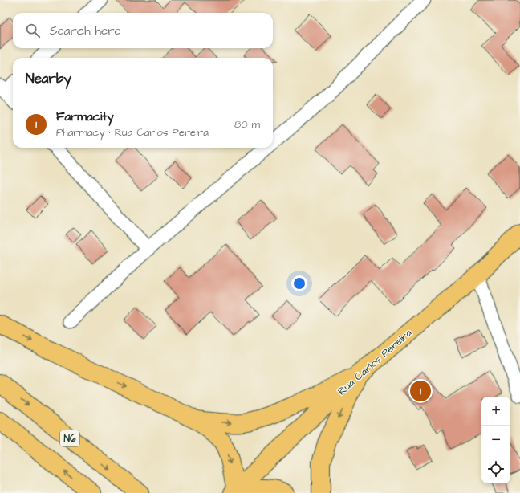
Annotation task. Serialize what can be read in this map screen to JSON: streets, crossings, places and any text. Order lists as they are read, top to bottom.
{
  "streets": {
    "main road": ["Rua Carlos Pereira", "N6"]
  },
  "page": {
    "search": "Search here",
    "heading": "Nearby",
    "list": [
      {
        "mark": "1",
        "name": "Farmacity",
        "note": "Pharmacy · Rua Carlos Pereira",
        "value": "80 m"
      }
    ],
    "pins": "1",
    "map_buttons": ["+", "−"]
  }
}
